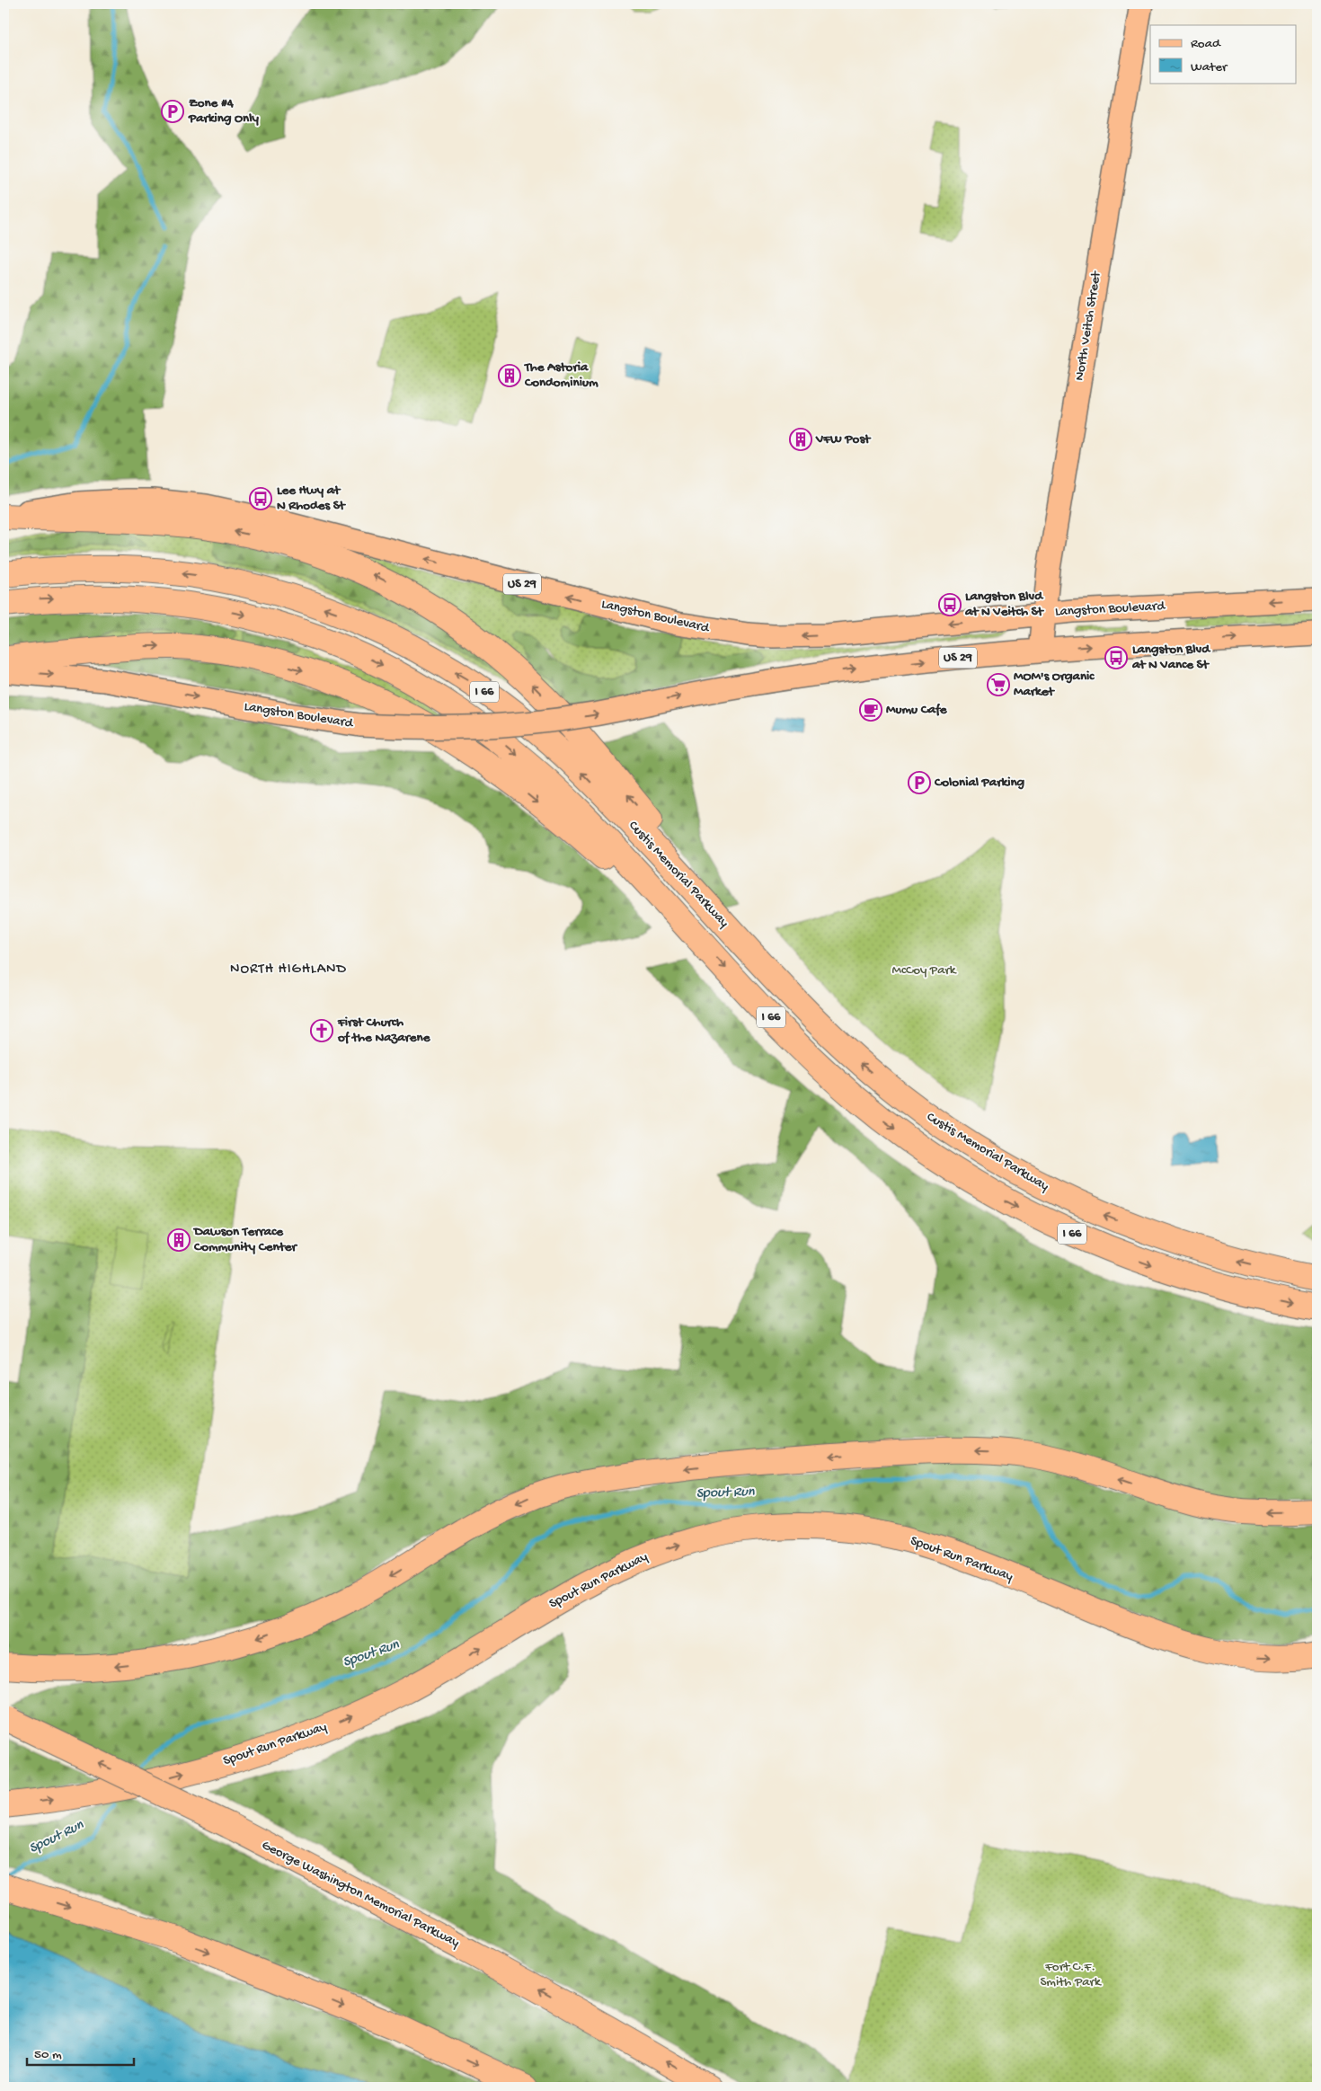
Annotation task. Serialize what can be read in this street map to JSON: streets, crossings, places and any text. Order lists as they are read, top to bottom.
{
  "streets": {
    "highway": [
      "I 66",
      "Custis Memorial Parkway",
      "Spout Run Parkway",
      "George Washington Memorial Parkway"
    ],
    "main road": ["North Veitch Street", "US 29", "Langston Boulevard"]
  },
  "crossings": [
    ["North Veitch Street", "Langston Boulevard"]
  ],
  "districts": ["NORTH HIGHLAND"],
  "water": ["Spout Run"],
  "parks": ["McCoy Park", "Fort C.F. Smith Park"],
  "places": {
    "parking": ["Zone #4 Parking Only", "Colonial Parking"],
    "building": ["The Astoria Condominium", "VFW Post", "Dawson Terrace Community Center"],
    "bus stop": ["Lee Hwy at N Rhodes St", "Langston Blvd at N Veitch St", "Langston Blvd at N Vance St"],
    "supermarket": ["MOM's Organic Market"],
    "cafe": ["Mumu Cafe"],
    "church": ["First Church of the Nazarene"]
  },
  "legend": ["Road", "Water"],
  "scale_bar": "50 m"
}
